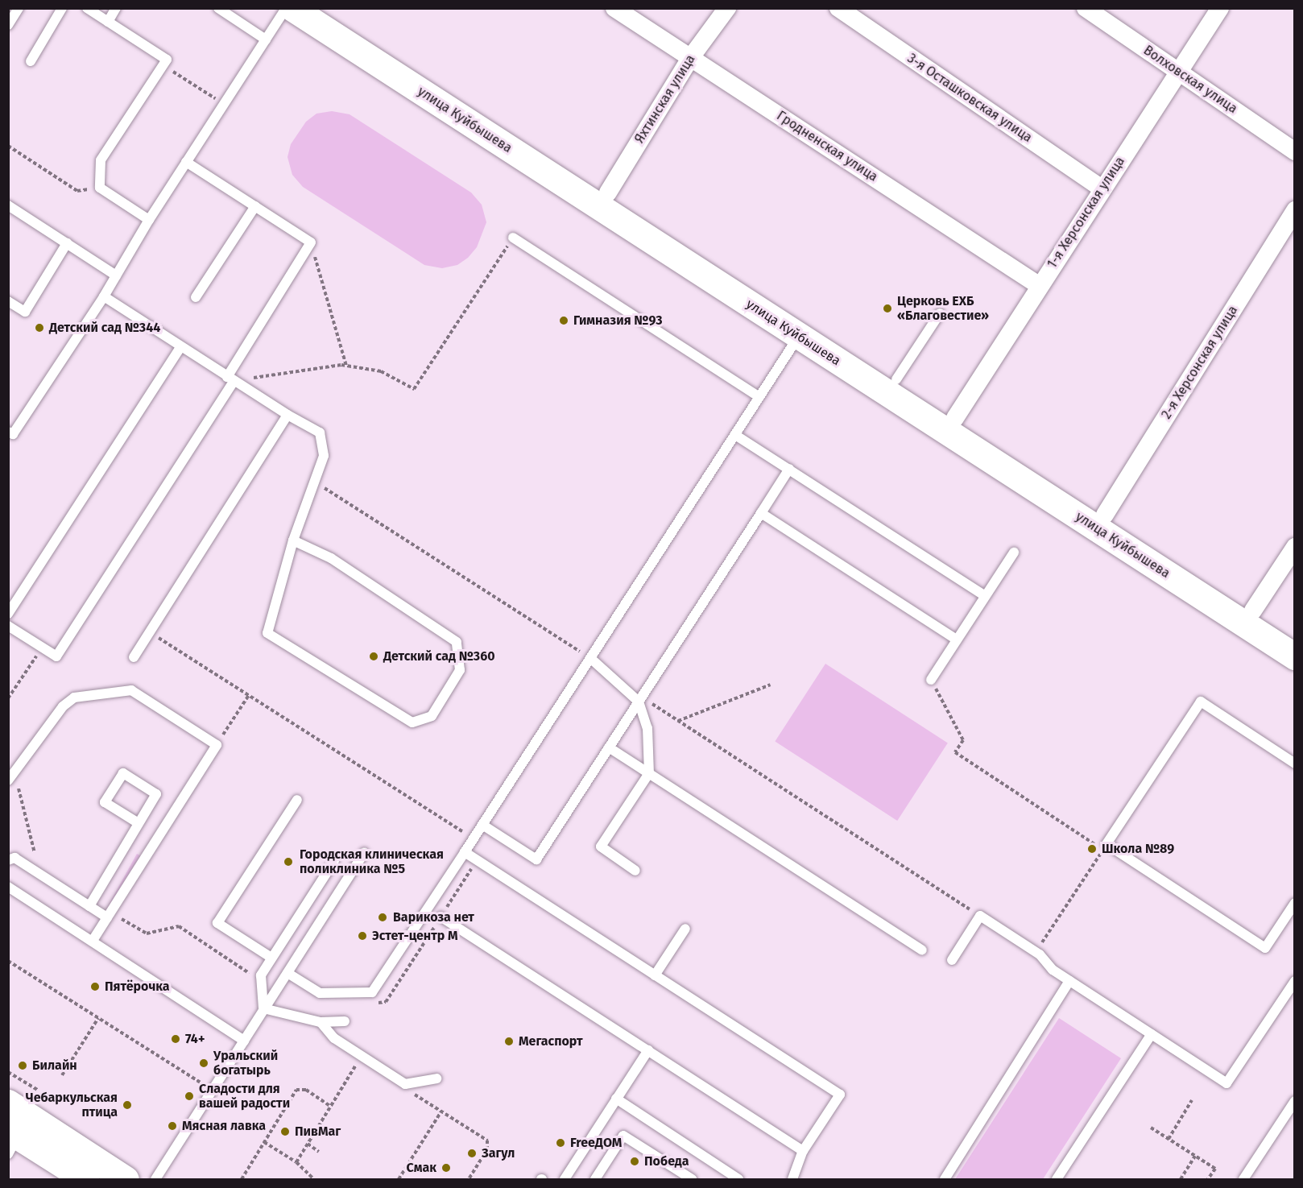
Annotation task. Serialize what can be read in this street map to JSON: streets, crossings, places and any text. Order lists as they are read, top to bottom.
{
  "streets": {
    "main road": ["улица Куйбышева"],
    "street": [
      "Волховская улица",
      "3-я Осташковская улица",
      "Яхтинская улица",
      "Гродненская улица",
      "1-я Херсонская улица",
      "2-я Херсонская улица"
    ]
  },
  "crossings": [
    ["Волховская улица", "1-я Херсонская улица"],
    ["3-я Осташковская улица", "1-я Херсонская улица"],
    ["Яхтинская улица", "улица Куйбышева"],
    ["Яхтинская улица", "Гродненская улица"],
    ["улица Куйбышева", "1-я Херсонская улица"],
    ["улица Куйбышева", "2-я Херсонская улица"],
    ["Гродненская улица", "1-я Херсонская улица"]
  ],
  "places": [
    "Церковь ЕХБ «Благовестие»",
    "Гимназия №93",
    "Детский сад №344",
    "Детский сад №360",
    "Школа №89",
    "Городская клиническая поликлиника №5",
    "Варикоза нет",
    "Эстет-центр М",
    "Пятёрочка",
    "74+",
    "Мегаспорт",
    "Уральский богатырь",
    "Билайн",
    "Сладости для вашей радости",
    "Чебаркульская птица",
    "Мясная лавка",
    "ПивМаг",
    "FreeДОМ",
    "Загул",
    "Победа",
    "Смак"
  ]
}
